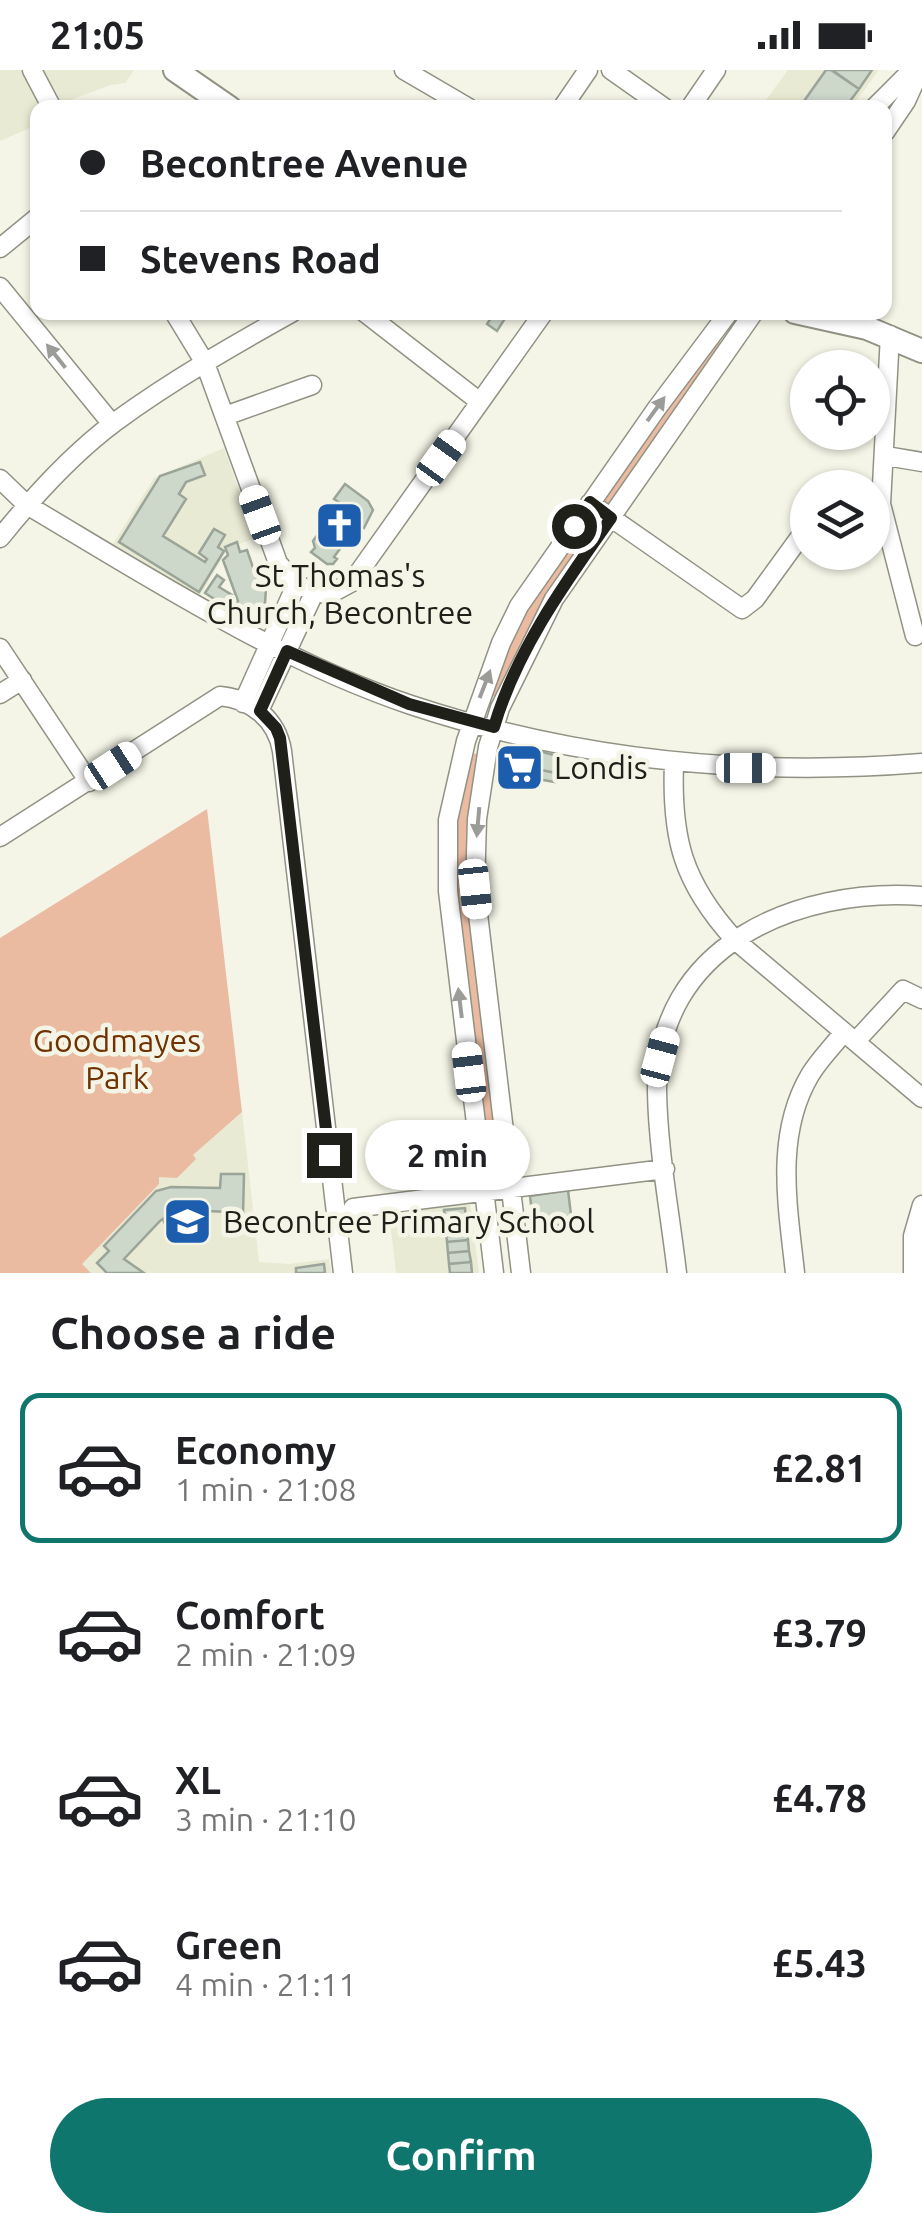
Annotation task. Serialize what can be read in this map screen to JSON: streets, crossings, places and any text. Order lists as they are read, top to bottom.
{
  "parks": ["Goodmayes Park"],
  "places": {
    "church": ["St Thomas's Church, Becontree"],
    "supermarket": ["Londis"],
    "school or university": ["Becontree Primary School"]
  },
  "page": {
    "status": "21:05",
    "banner": ["Becontree Avenue", "Stevens Road"],
    "bubble": "2 min",
    "heading": "Choose a ride",
    "list": [
      {
        "name": "Economy",
        "note": "1 min · 21:08",
        "value": "£2.81"
      },
      {
        "name": "Comfort",
        "note": "2 min · 21:09",
        "value": "£3.79"
      },
      {
        "name": "XL",
        "note": "3 min · 21:10",
        "value": "£4.78"
      },
      {
        "name": "Green",
        "note": "4 min · 21:11",
        "value": "£5.43"
      }
    ],
    "buttons": "Confirm"
  }
}
